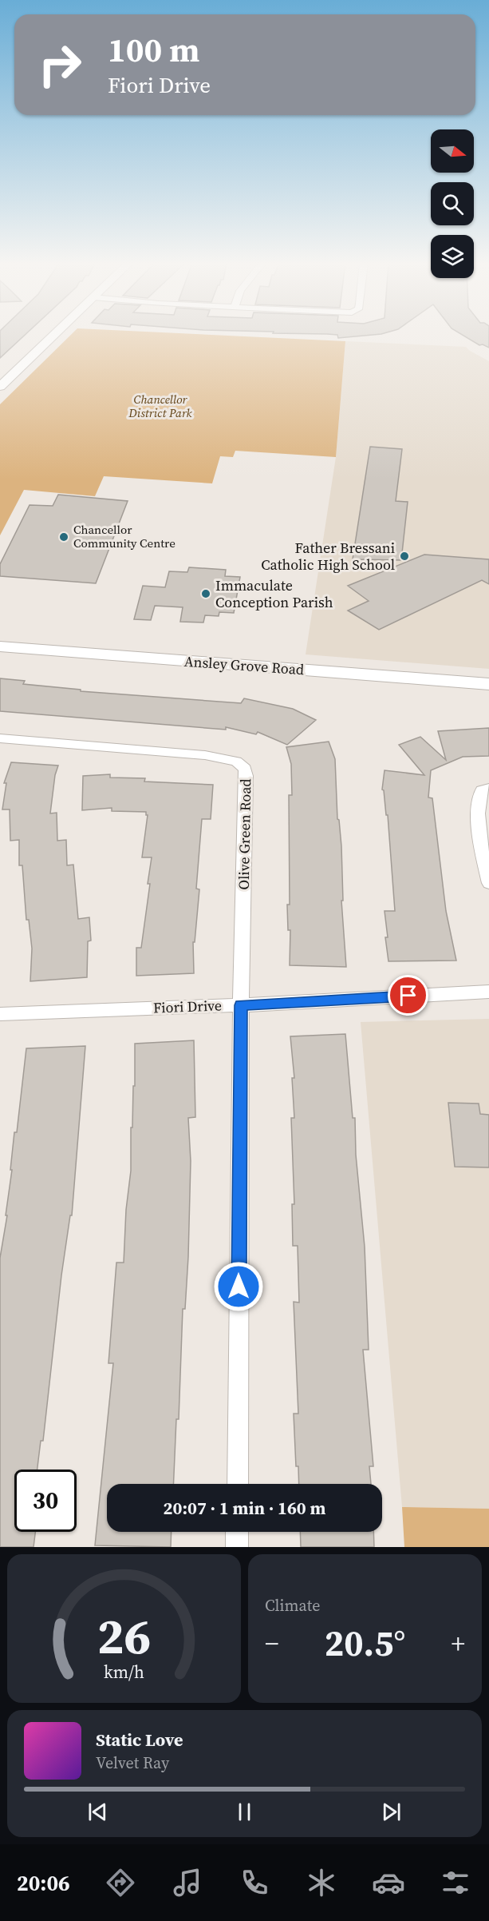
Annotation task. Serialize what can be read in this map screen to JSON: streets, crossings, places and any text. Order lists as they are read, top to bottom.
{
  "streets": {
    "street": ["Ansley Grove Road", "Olive Green Road", "Fiori Drive"]
  },
  "crossings": [
    ["Olive Green Road", "Fiori Drive"]
  ],
  "parks": ["Chancellor District Park"],
  "places": ["Chancellor Community Centre", "Father Bressani Catholic High School", "Immaculate Conception Parish"],
  "north": "right",
  "page": {
    "turn": ["100 m", "Fiori Drive"],
    "limit": "30",
    "trip": "20:07 · 1 min · 160 m",
    "tile": "Climate",
    "heat": ["−", "20.5°", "+"],
    "song": ["Static Love", "Velvet Ray"],
    "tabs": "20:06",
    "gauge": ["26", "km/h"]
  }
}
